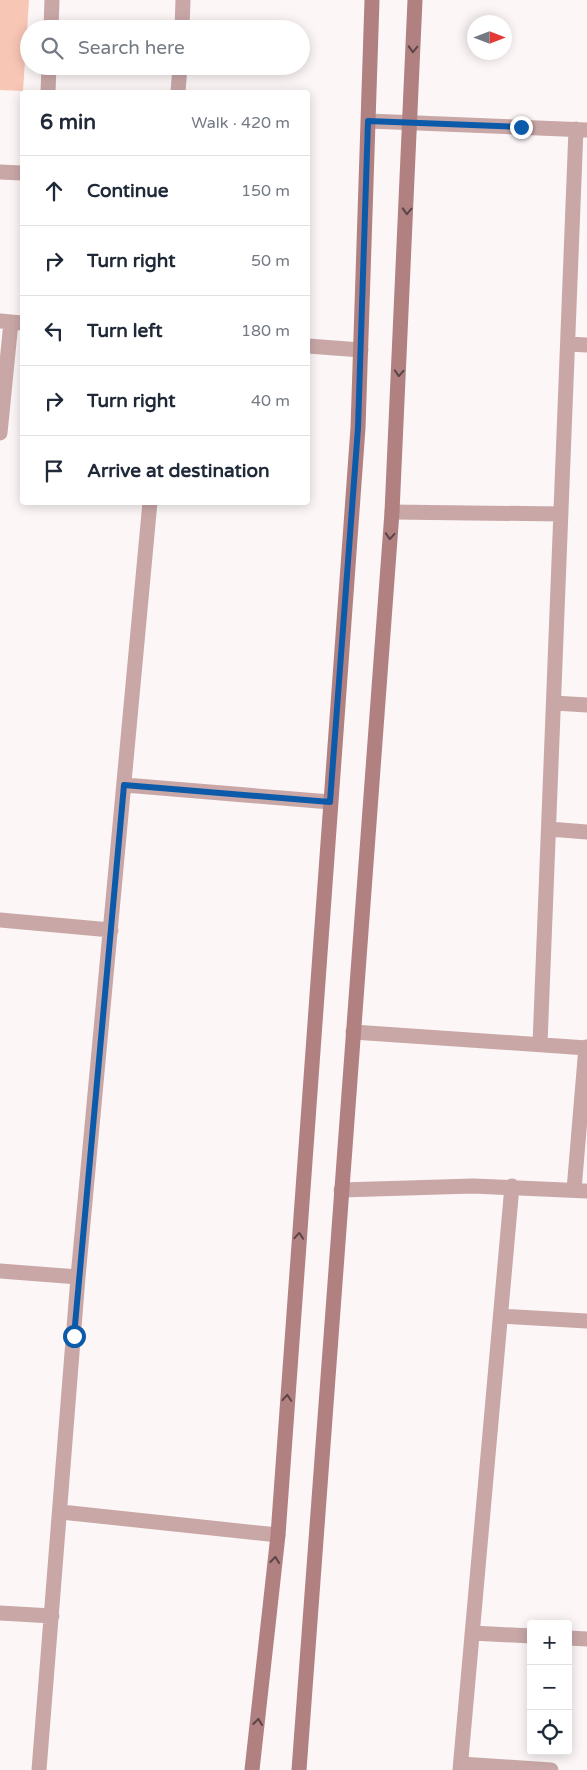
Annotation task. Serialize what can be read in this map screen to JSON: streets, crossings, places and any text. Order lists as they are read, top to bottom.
{
  "north": "right",
  "page": {
    "search": "Search here",
    "heading": ["6 min", "Walk · 420 m"],
    "list": [
      ["Continue", "150 m"],
      ["Turn right", "50 m"],
      ["Turn left", "180 m"],
      ["Turn right", "40 m"],
      "Arrive at destination"
    ],
    "map_buttons": ["+", "−"]
  }
}
